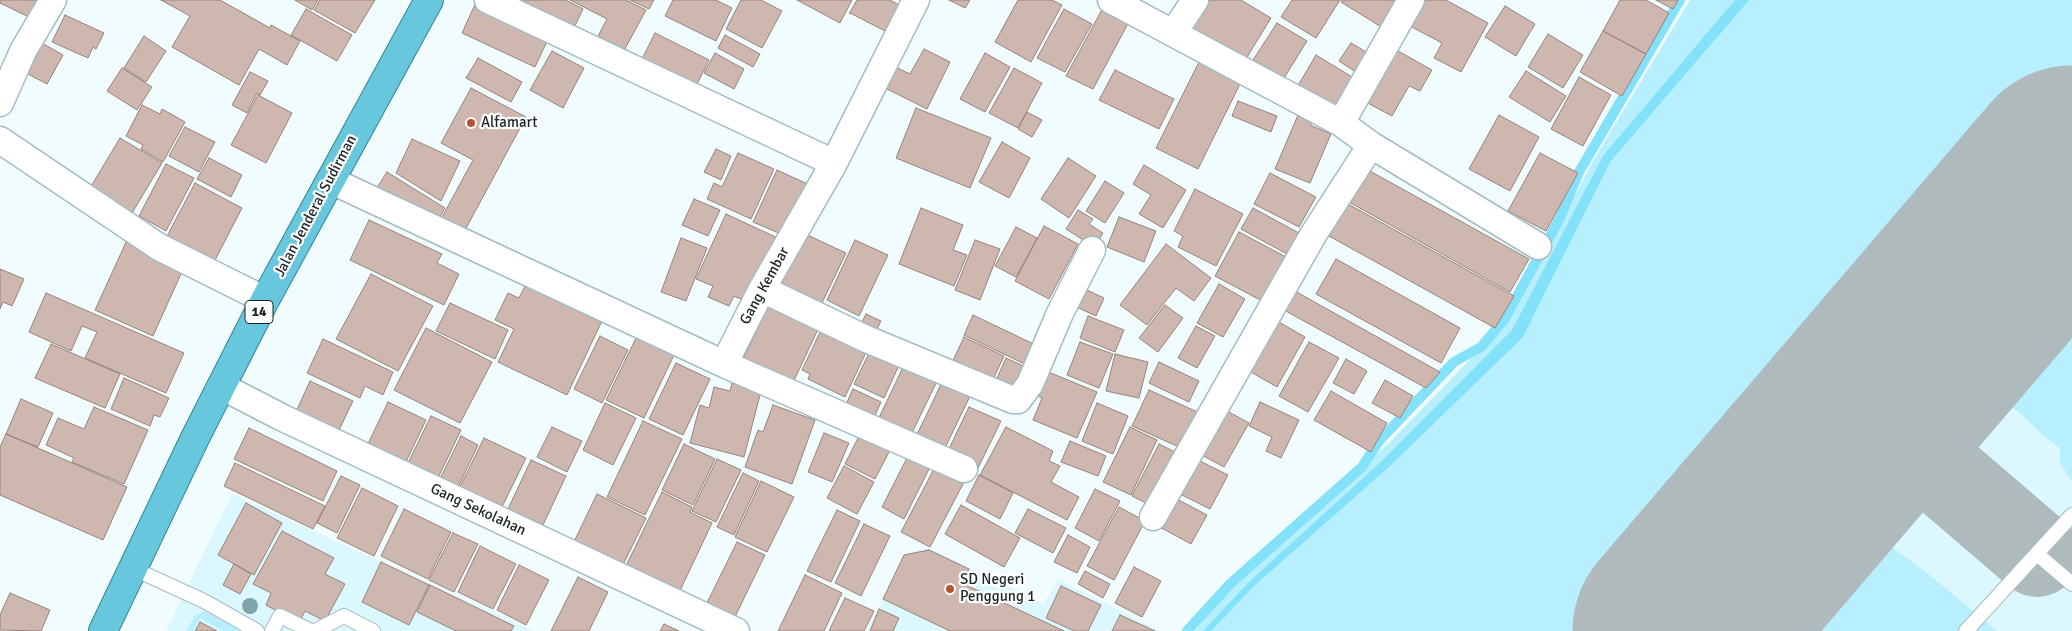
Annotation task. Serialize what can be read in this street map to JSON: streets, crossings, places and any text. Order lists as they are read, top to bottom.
{
  "streets": {
    "highway": ["Jalan Jenderal Sudirman", "14"],
    "street": ["Gang Kembar", "Gang Sekolahan"]
  },
  "crossings": [
    ["Jalan Jenderal Sudirman", "Gang Sekolahan"]
  ],
  "places": ["Alfamart", "SD Negeri Penggung 1"]
}
